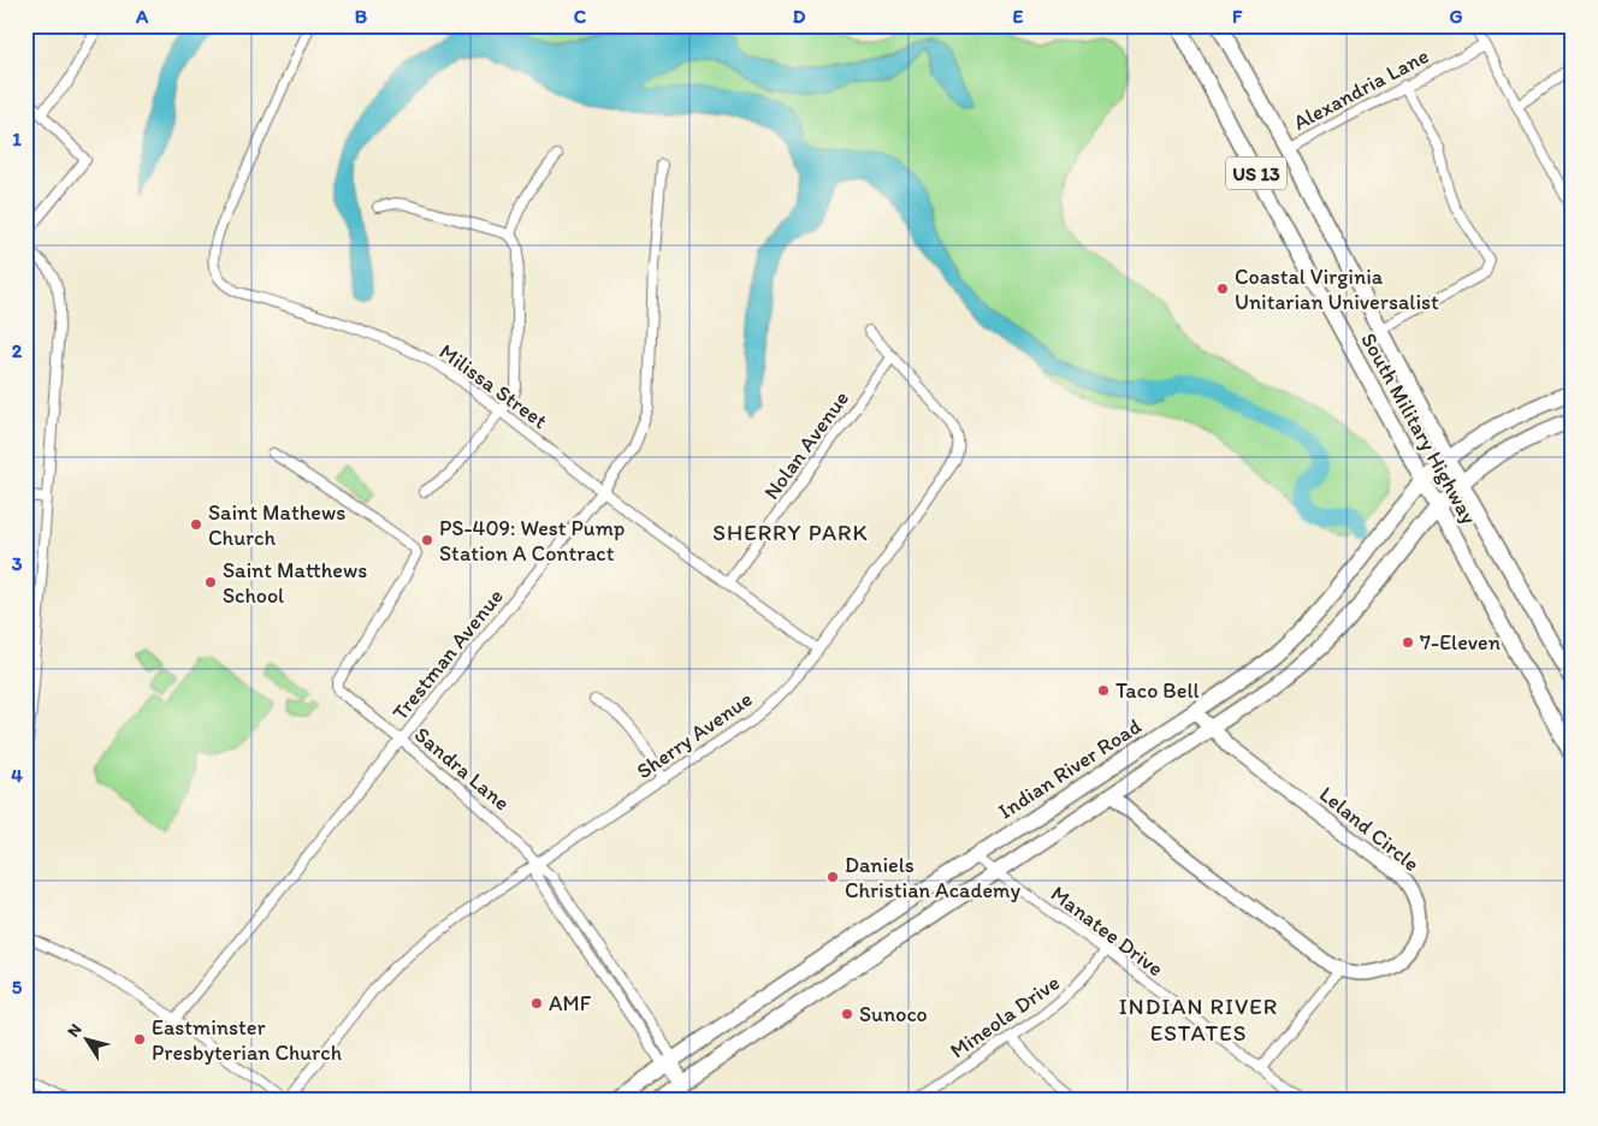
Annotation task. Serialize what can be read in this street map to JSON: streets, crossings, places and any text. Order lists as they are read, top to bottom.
{
  "streets": {
    "main road": ["US 13", "South Military Highway", "Indian River Road"],
    "street": [
      "Alexandria Lane",
      "Milissa Street",
      "Nolan Avenue",
      "Trestman Avenue",
      "Sherry Avenue",
      "Sandra Lane",
      "Leland Circle",
      "Manatee Drive",
      "Mineola Drive"
    ]
  },
  "crossings": [
    ["Alexandria Lane", "South Military Highway"],
    ["Milissa Street", "Nolan Avenue"],
    ["Milissa Street", "Trestman Avenue"],
    ["Milissa Street", "Sherry Avenue"],
    ["South Military Highway", "Indian River Road"],
    ["Nolan Avenue", "Sherry Avenue"],
    ["Trestman Avenue", "Sandra Lane"],
    ["Sherry Avenue", "Sandra Lane"],
    ["Sandra Lane", "Indian River Road"],
    ["Indian River Road", "Leland Circle"],
    ["Indian River Road", "Manatee Drive"],
    ["Manatee Drive", "Mineola Drive"]
  ],
  "districts": ["SHERRY PARK", "INDIAN RIVER ESTATES"],
  "places": [
    "Coastal Virginia Unitarian Universalist",
    "Saint Mathews Church",
    "PS-409: West Pump Station A Contract",
    "Saint Matthews School",
    "7-Eleven",
    "Taco Bell",
    "Daniels Christian Academy",
    "AMF",
    "Sunoco",
    "Eastminster Presbyterian Church"
  ],
  "north": "top left",
  "grid": {
    "columns": [
      "A",
      "B",
      "C",
      "D",
      "E",
      "F",
      "G"
    ],
    "rows": [
      "1",
      "2",
      "3",
      "4",
      "5"
    ]
  }
}
